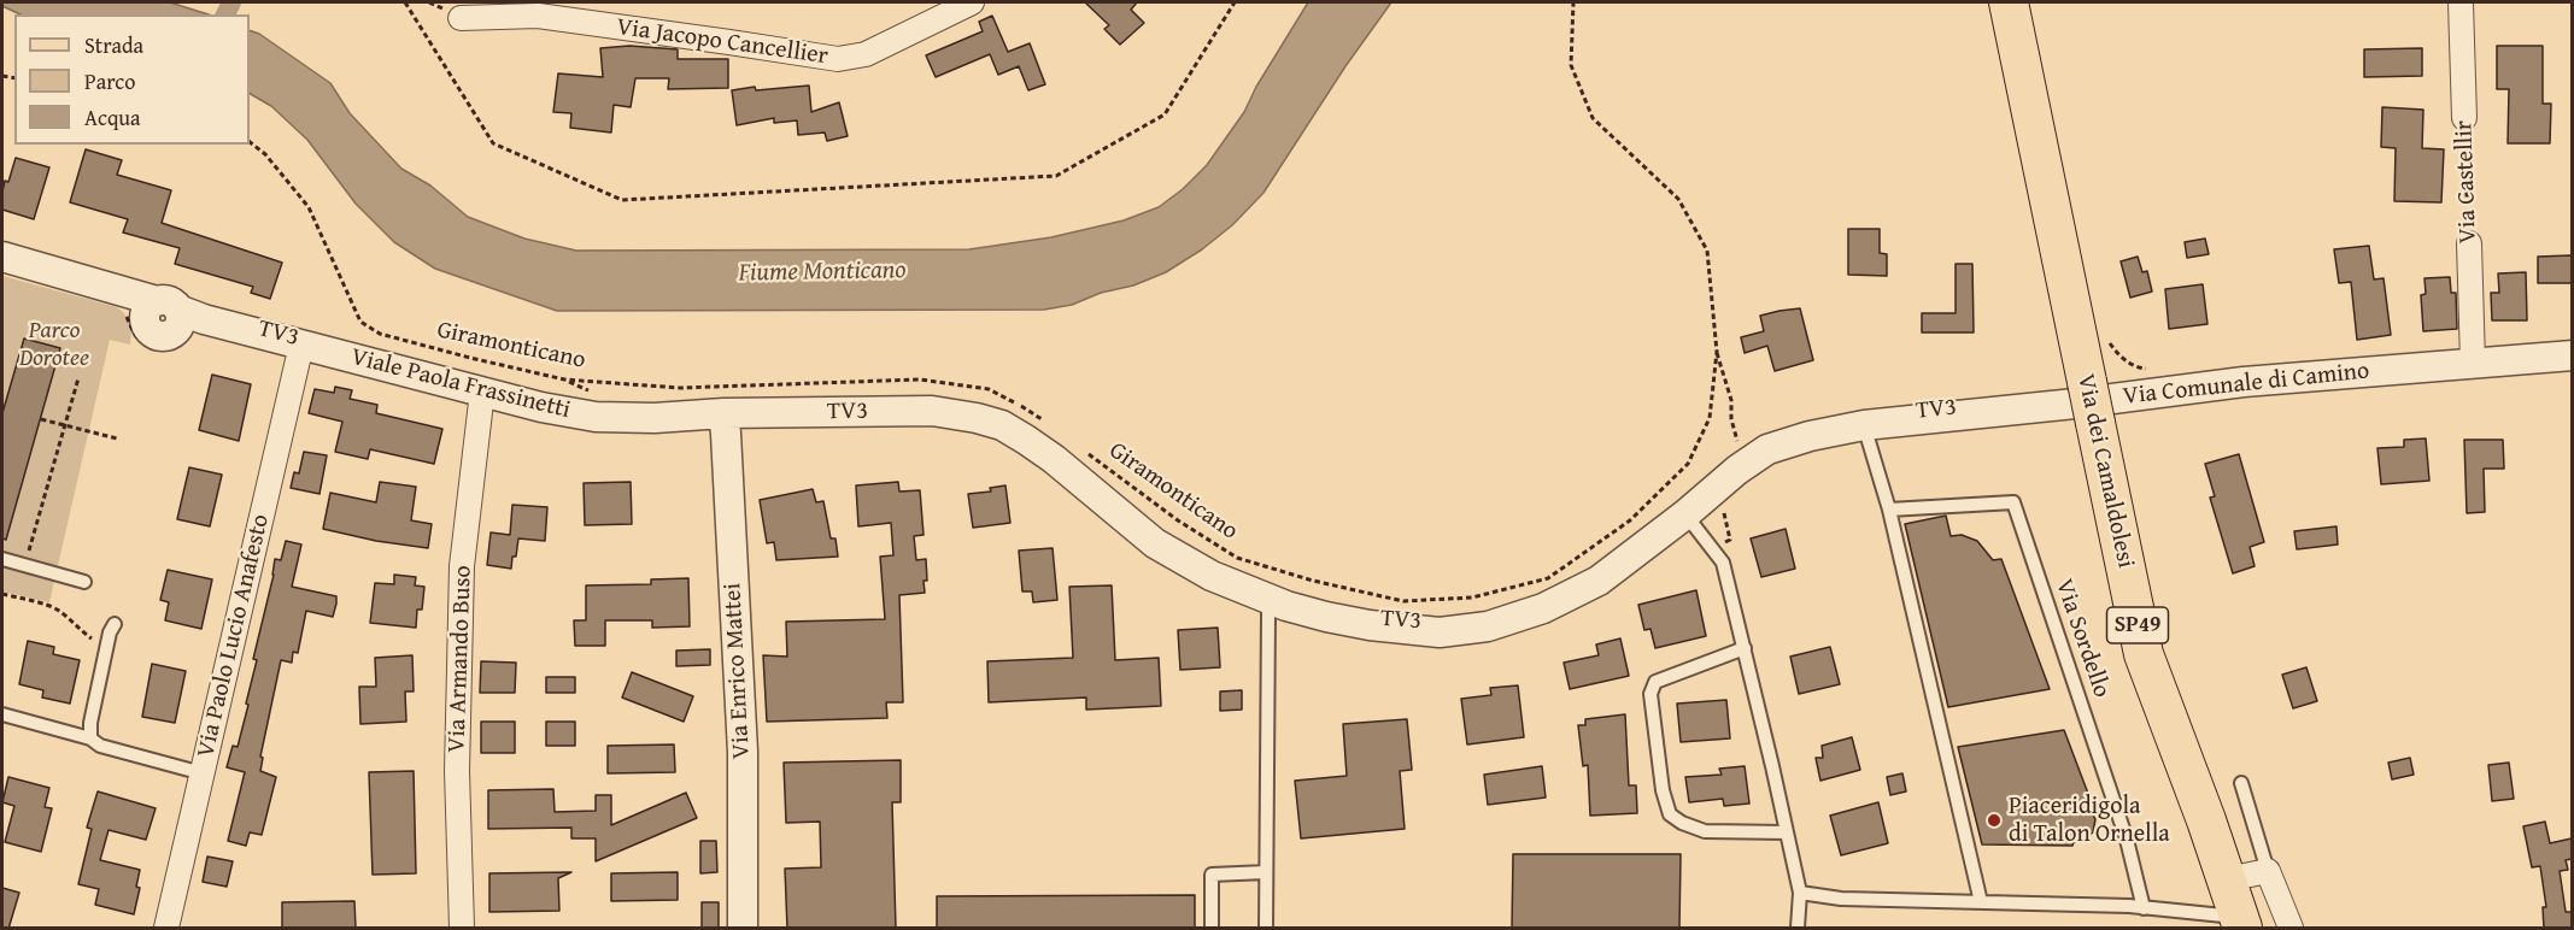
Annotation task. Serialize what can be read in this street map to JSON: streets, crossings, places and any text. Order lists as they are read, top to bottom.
{
  "streets": {
    "main road": ["Via dei Camaldolesi", "SP49"],
    "street": [
      "Via Jacopo Cancellier",
      "Via Castellir",
      "Viale Paola Frassinetti",
      "Via Comunale di Camino",
      "Via Paolo Lucio Anafesto",
      "Via Armando Buso",
      "Via Enrico Mattei"
    ],
    "lane": ["Via Sordello"],
    "path": ["Giramonticano"]
  },
  "crossings": [
    ["Via Castellir", "Via Comunale di Camino"],
    ["Viale Paola Frassinetti", "Via Comunale di Camino"],
    ["Viale Paola Frassinetti", "Via Paolo Lucio Anafesto"],
    ["Viale Paola Frassinetti", "Via Armando Buso"],
    ["Viale Paola Frassinetti", "Via Enrico Mattei"],
    ["Via Comunale di Camino", "Via Enrico Mattei"]
  ],
  "water": ["Fiume Monticano"],
  "parks": ["Parco Dorotee"],
  "places": ["Piaceridigola di Talon Ornella"],
  "legend": ["Strada", "Parco", "Acqua"]
}
